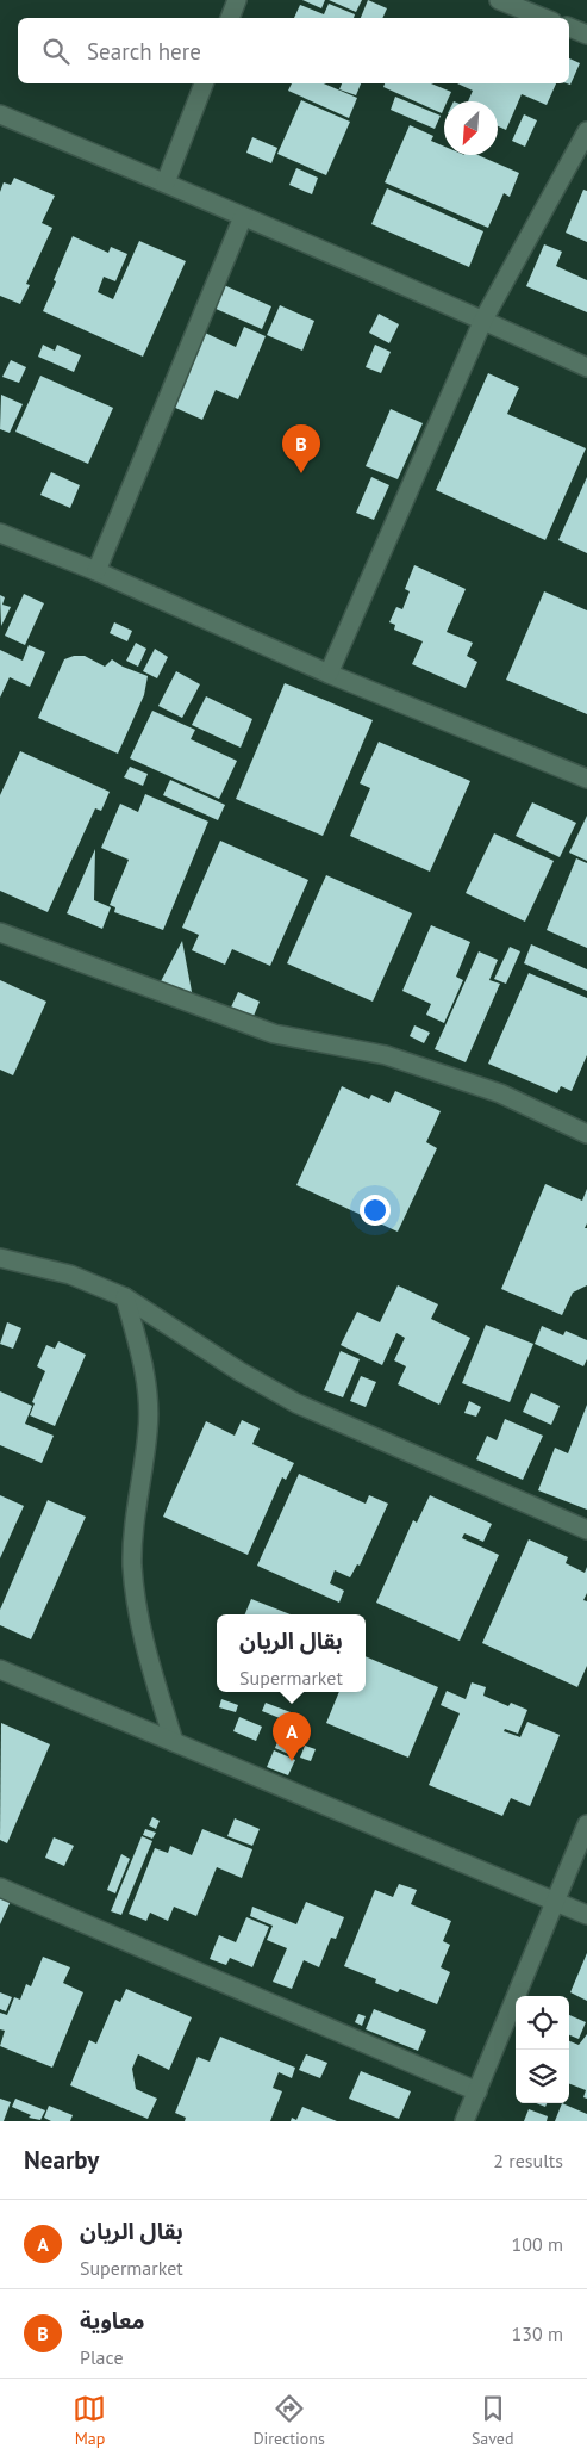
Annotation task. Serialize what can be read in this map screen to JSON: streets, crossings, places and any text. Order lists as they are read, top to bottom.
{
  "north": "bottom left",
  "page": {
    "search": "Search here",
    "pins": ["B", "A"],
    "popup": ["بقال الريان", "Supermarket"],
    "heading": ["Nearby", "2 results"],
    "list": [
      {
        "mark": "A",
        "name": "بقال الريان",
        "note": "Supermarket",
        "value": "100 m"
      },
      {
        "mark": "B",
        "name": "معاوية",
        "note": "Place",
        "value": "130 m"
      }
    ],
    "nav": ["Map", "Directions", "Saved"]
  }
}
